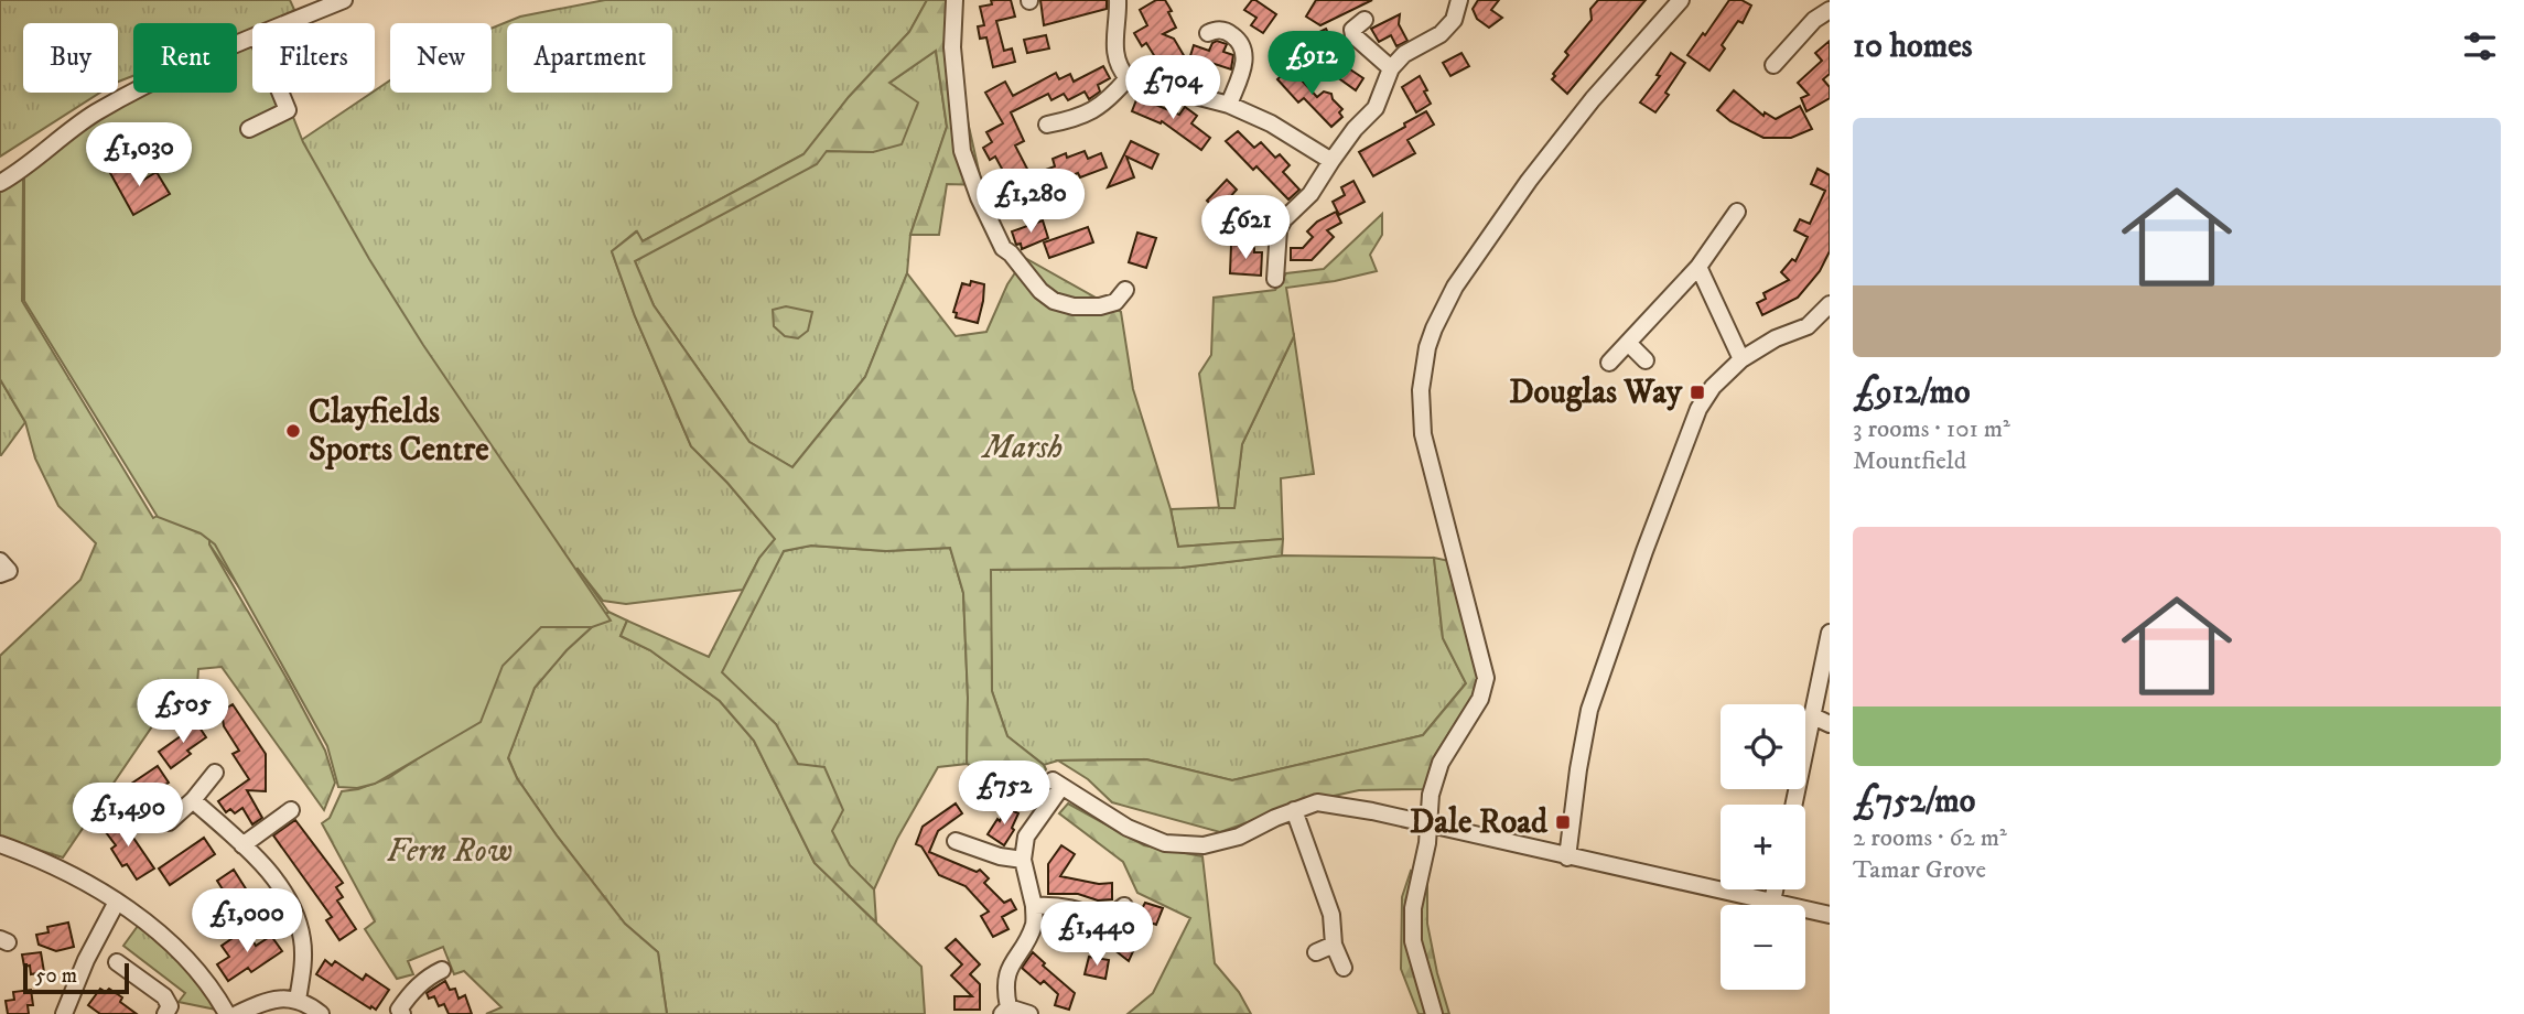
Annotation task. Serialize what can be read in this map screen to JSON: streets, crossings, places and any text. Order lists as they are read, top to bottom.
{
  "parks": ["Marsh", "Fern Row"],
  "places": {
    "transit": ["Douglas Way", "Dale Road"],
    "other": ["Clayfields Sports Centre"]
  },
  "scale_bar": "50 m",
  "page": {
    "heading": "10 homes",
    "chip": [
      "Buy",
      "Rent",
      "Filters",
      "New",
      "Apartment"
    ],
    "price": [
      "£912",
      "£704",
      "£1,030",
      "£1,280",
      "£621",
      "£505",
      "£752",
      "£1,490",
      "£1,000",
      "£1,440"
    ],
    "list": [
      {
        "name": "£912/mo",
        "note": "3 rooms · 101 m² · Mountfield"
      },
      {
        "name": "£752/mo",
        "note": "2 rooms · 62 m² · Tamar Grove"
      }
    ],
    "map_buttons": ["+", "−"],
    "scale": "50 m"
  }
}
